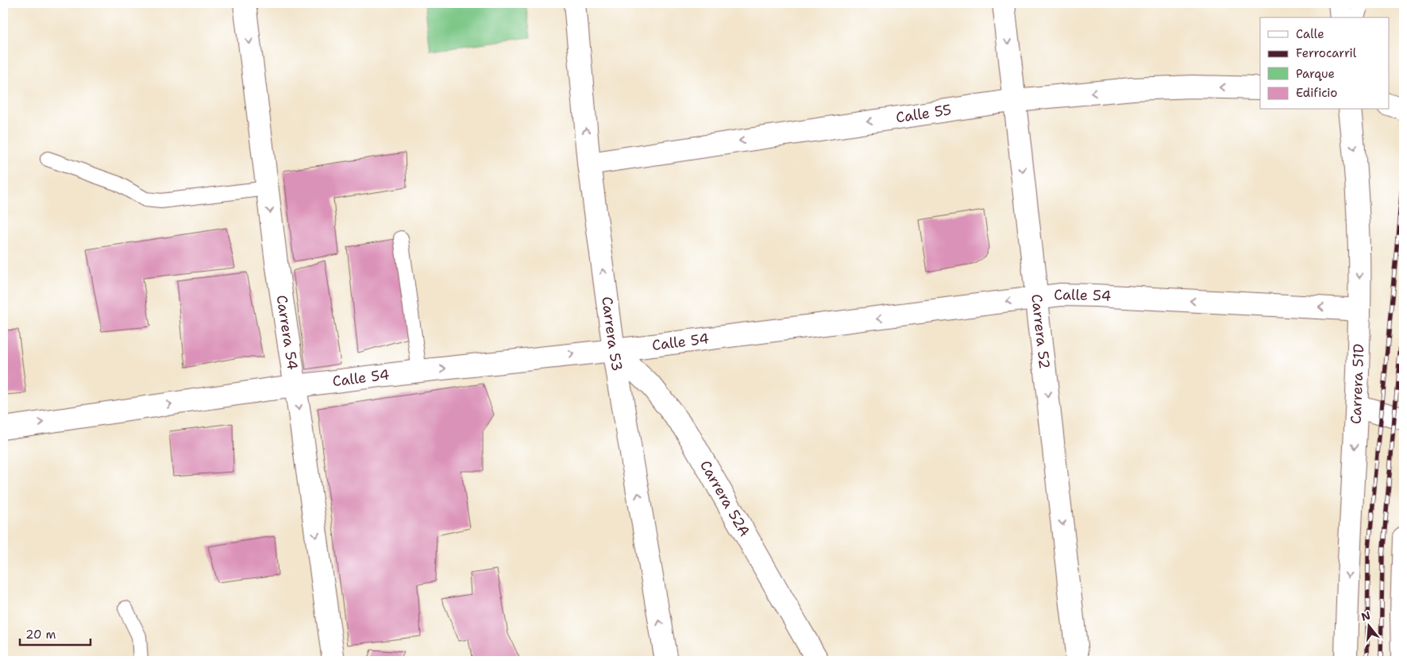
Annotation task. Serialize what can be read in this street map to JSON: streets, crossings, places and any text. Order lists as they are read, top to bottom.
{
  "streets": {
    "street": [
      "Calle 55",
      "Calle 54",
      "Carrera 54",
      "Carrera 52",
      "Carrera 53",
      "Carrera 51D",
      "Carrera 52A"
    ]
  },
  "crossings": [
    ["Calle 55", "Carrera 52"],
    ["Calle 55", "Carrera 53"],
    ["Calle 54", "Carrera 54"],
    ["Calle 54", "Carrera 52"],
    ["Calle 54", "Carrera 53"],
    ["Calle 54", "Carrera 51D"],
    ["Calle 54", "Carrera 52A"],
    ["Carrera 53", "Carrera 52A"]
  ],
  "one_way": [
    "Calle 55",
    "Carrera 54",
    "Carrera 52",
    "Carrera 53",
    "Carrera 51D"
  ],
  "legend": [
    "Calle",
    "Ferrocarril",
    "Parque",
    "Edificio"
  ],
  "scale_bar": "20 m",
  "north": "top"
}
